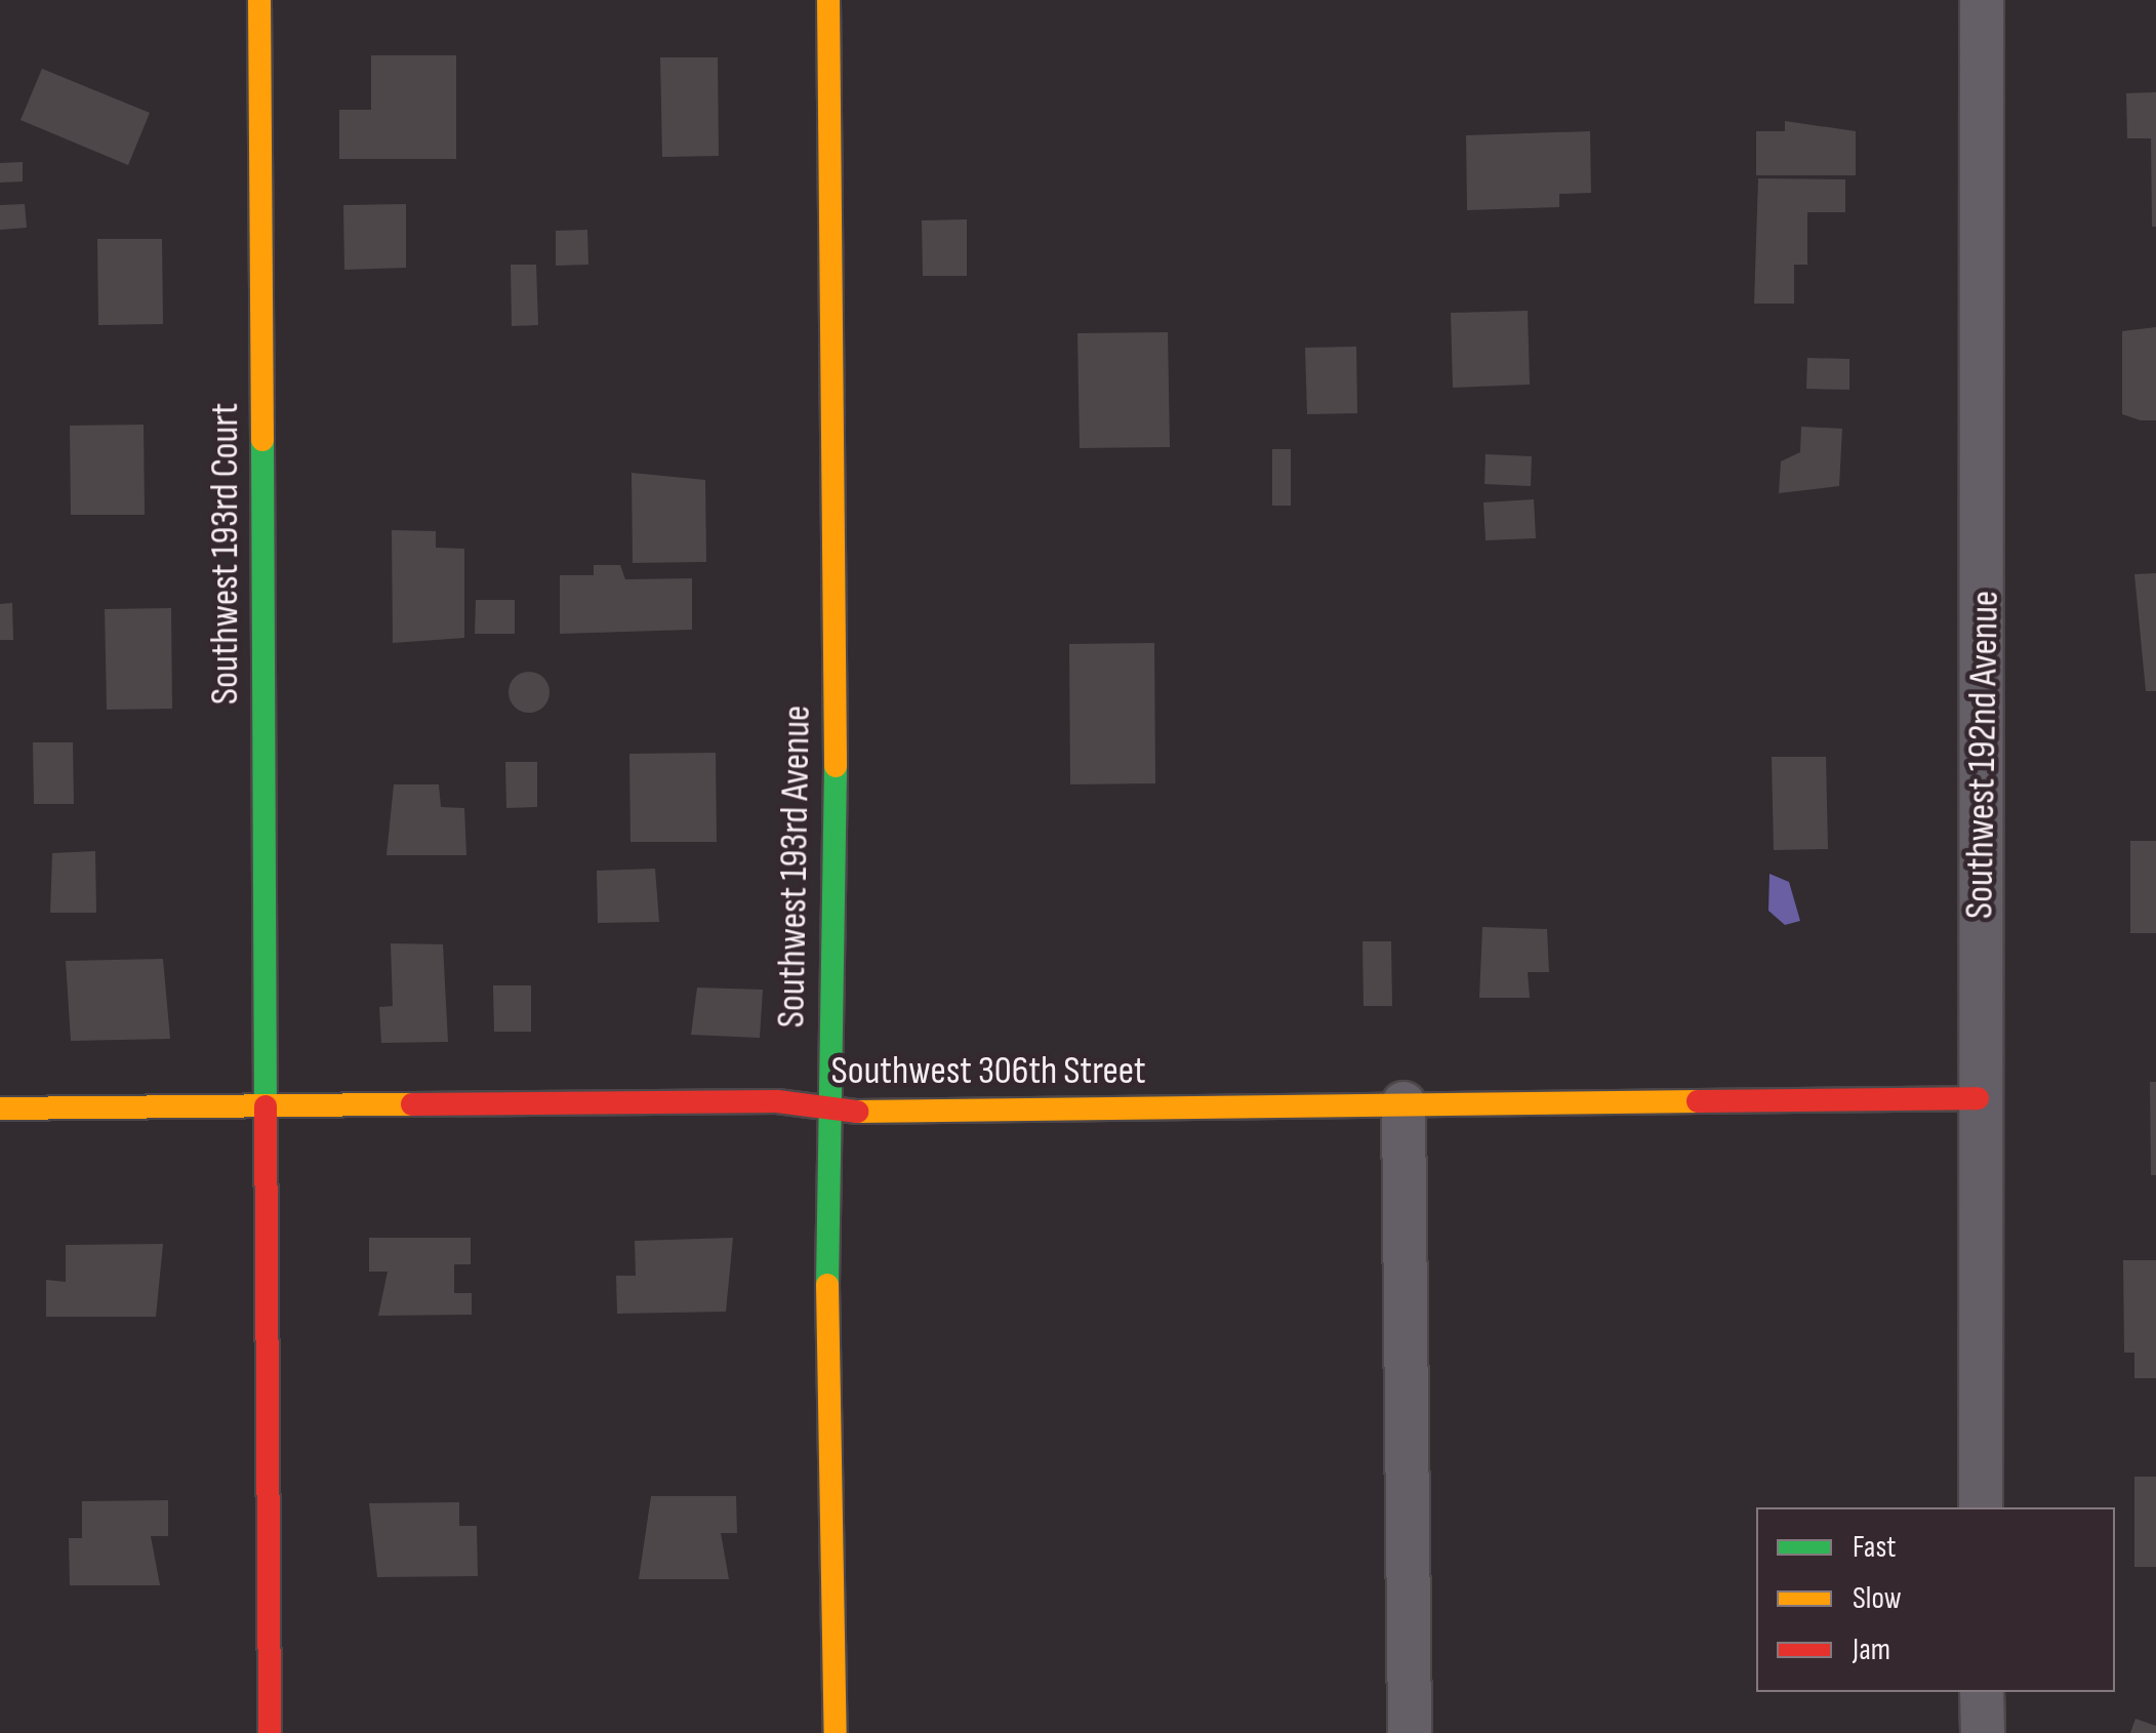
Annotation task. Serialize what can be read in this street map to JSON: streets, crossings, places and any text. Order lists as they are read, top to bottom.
{
  "streets": {
    "street": [
      "Southwest 193rd Court",
      "Southwest 192nd Avenue",
      "Southwest 193rd Avenue",
      "Southwest 306th Street"
    ]
  },
  "crossings": [
    ["Southwest 193rd Court", "Southwest 306th Street"],
    ["Southwest 192nd Avenue", "Southwest 306th Street"],
    ["Southwest 193rd Avenue", "Southwest 306th Street"]
  ],
  "legend": ["Fast", "Slow", "Jam"]
}
